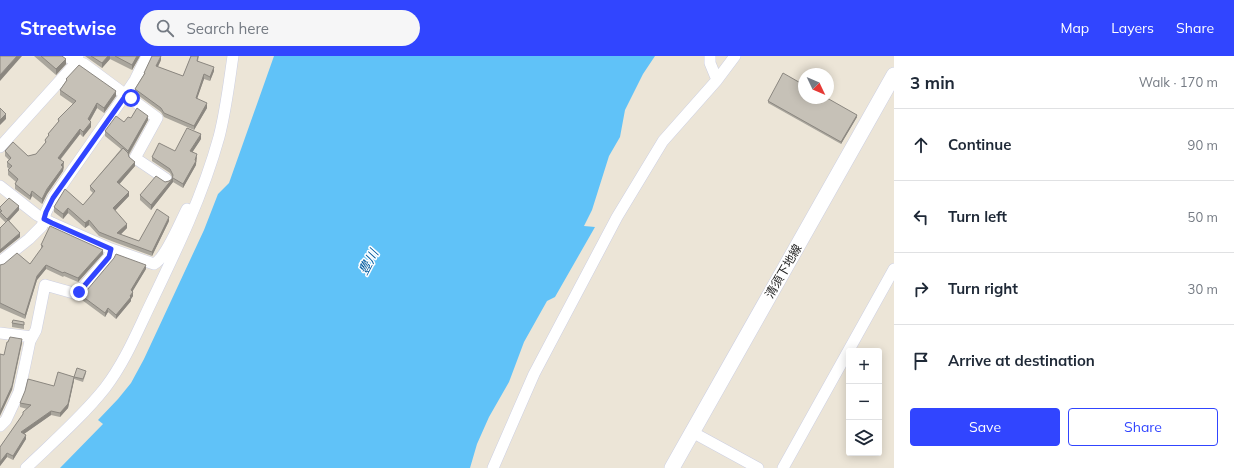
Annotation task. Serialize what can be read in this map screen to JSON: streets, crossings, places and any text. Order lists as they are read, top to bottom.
{
  "streets": {
    "main road": ["清須下地線"]
  },
  "water": ["豊川"],
  "north": "bottom right",
  "page": {
    "header": "Streetwise",
    "search": "Search here",
    "nav": ["Map", "Layers", "Share"],
    "heading": ["3 min", "Walk · 170 m"],
    "list": [
      ["Continue", "90 m"],
      ["Turn left", "50 m"],
      ["Turn right", "30 m"],
      "Arrive at destination"
    ],
    "map_buttons": ["+", "−"],
    "buttons": ["Save", "Share"]
  }
}
